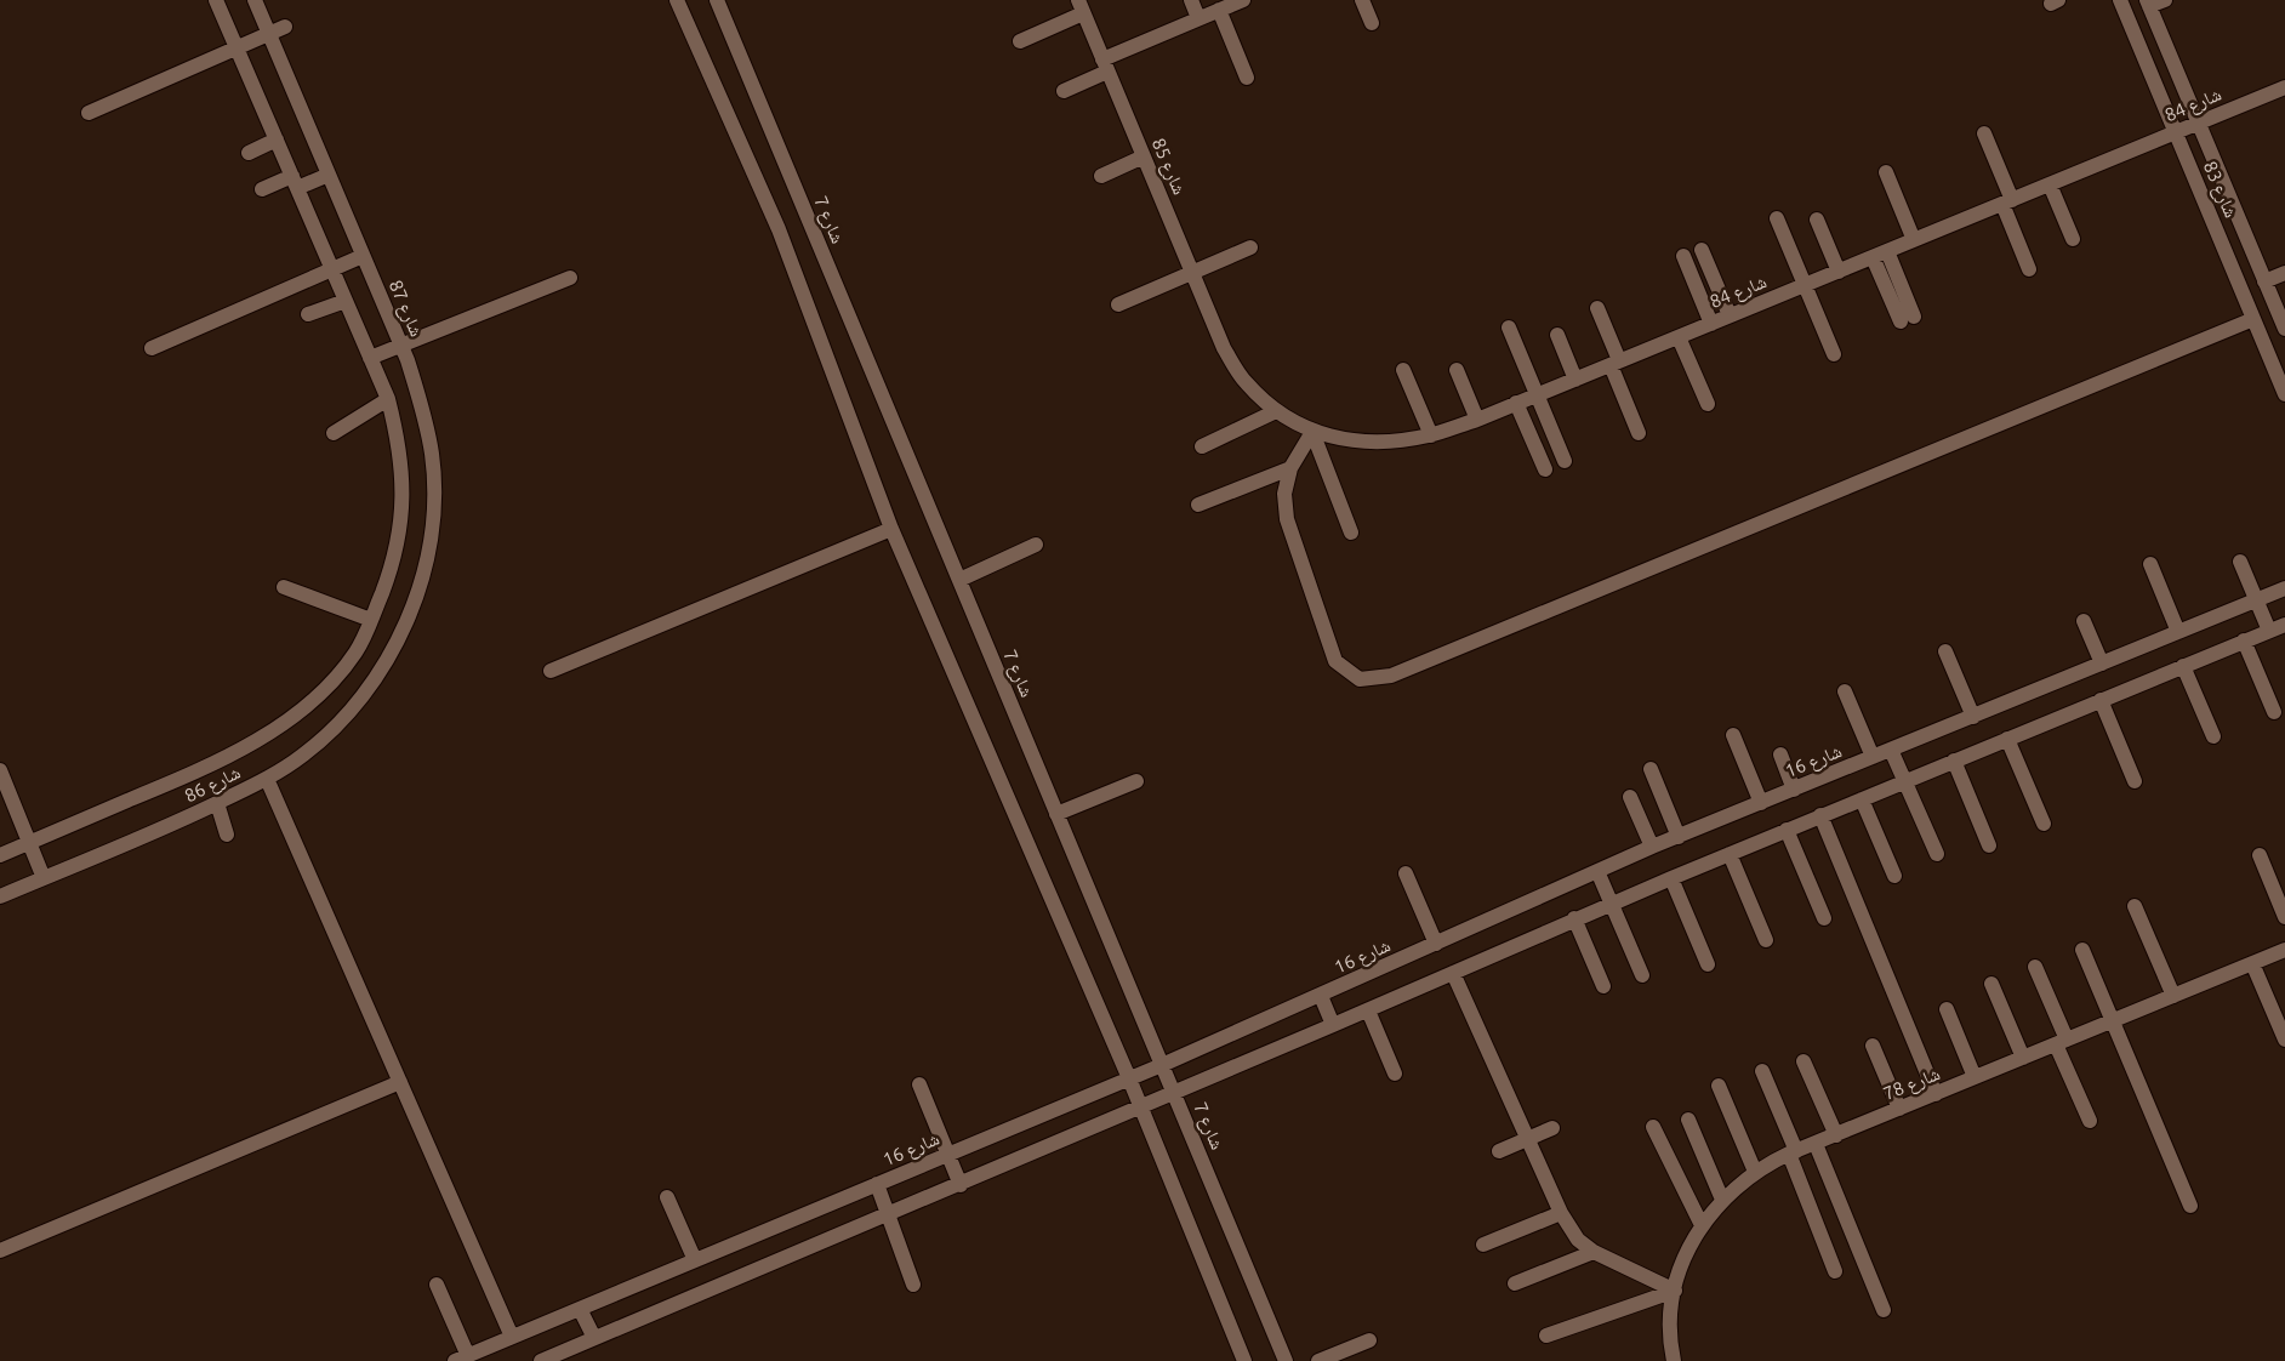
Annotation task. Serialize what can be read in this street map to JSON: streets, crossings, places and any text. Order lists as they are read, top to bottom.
{
  "streets": {
    "street": [
      "شارع 84",
      "شارع 85",
      "شارع 83",
      "شارع 7",
      "شارع 87",
      "شارع 16",
      "شارع 86",
      "شارع 78"
    ]
  },
  "crossings": [
    ["شارع 84", "شارع 85"],
    ["شارع 84", "شارع 83"],
    ["شارع 7", "شارع 16"],
    ["شارع 87", "شارع 86"]
  ]
}
